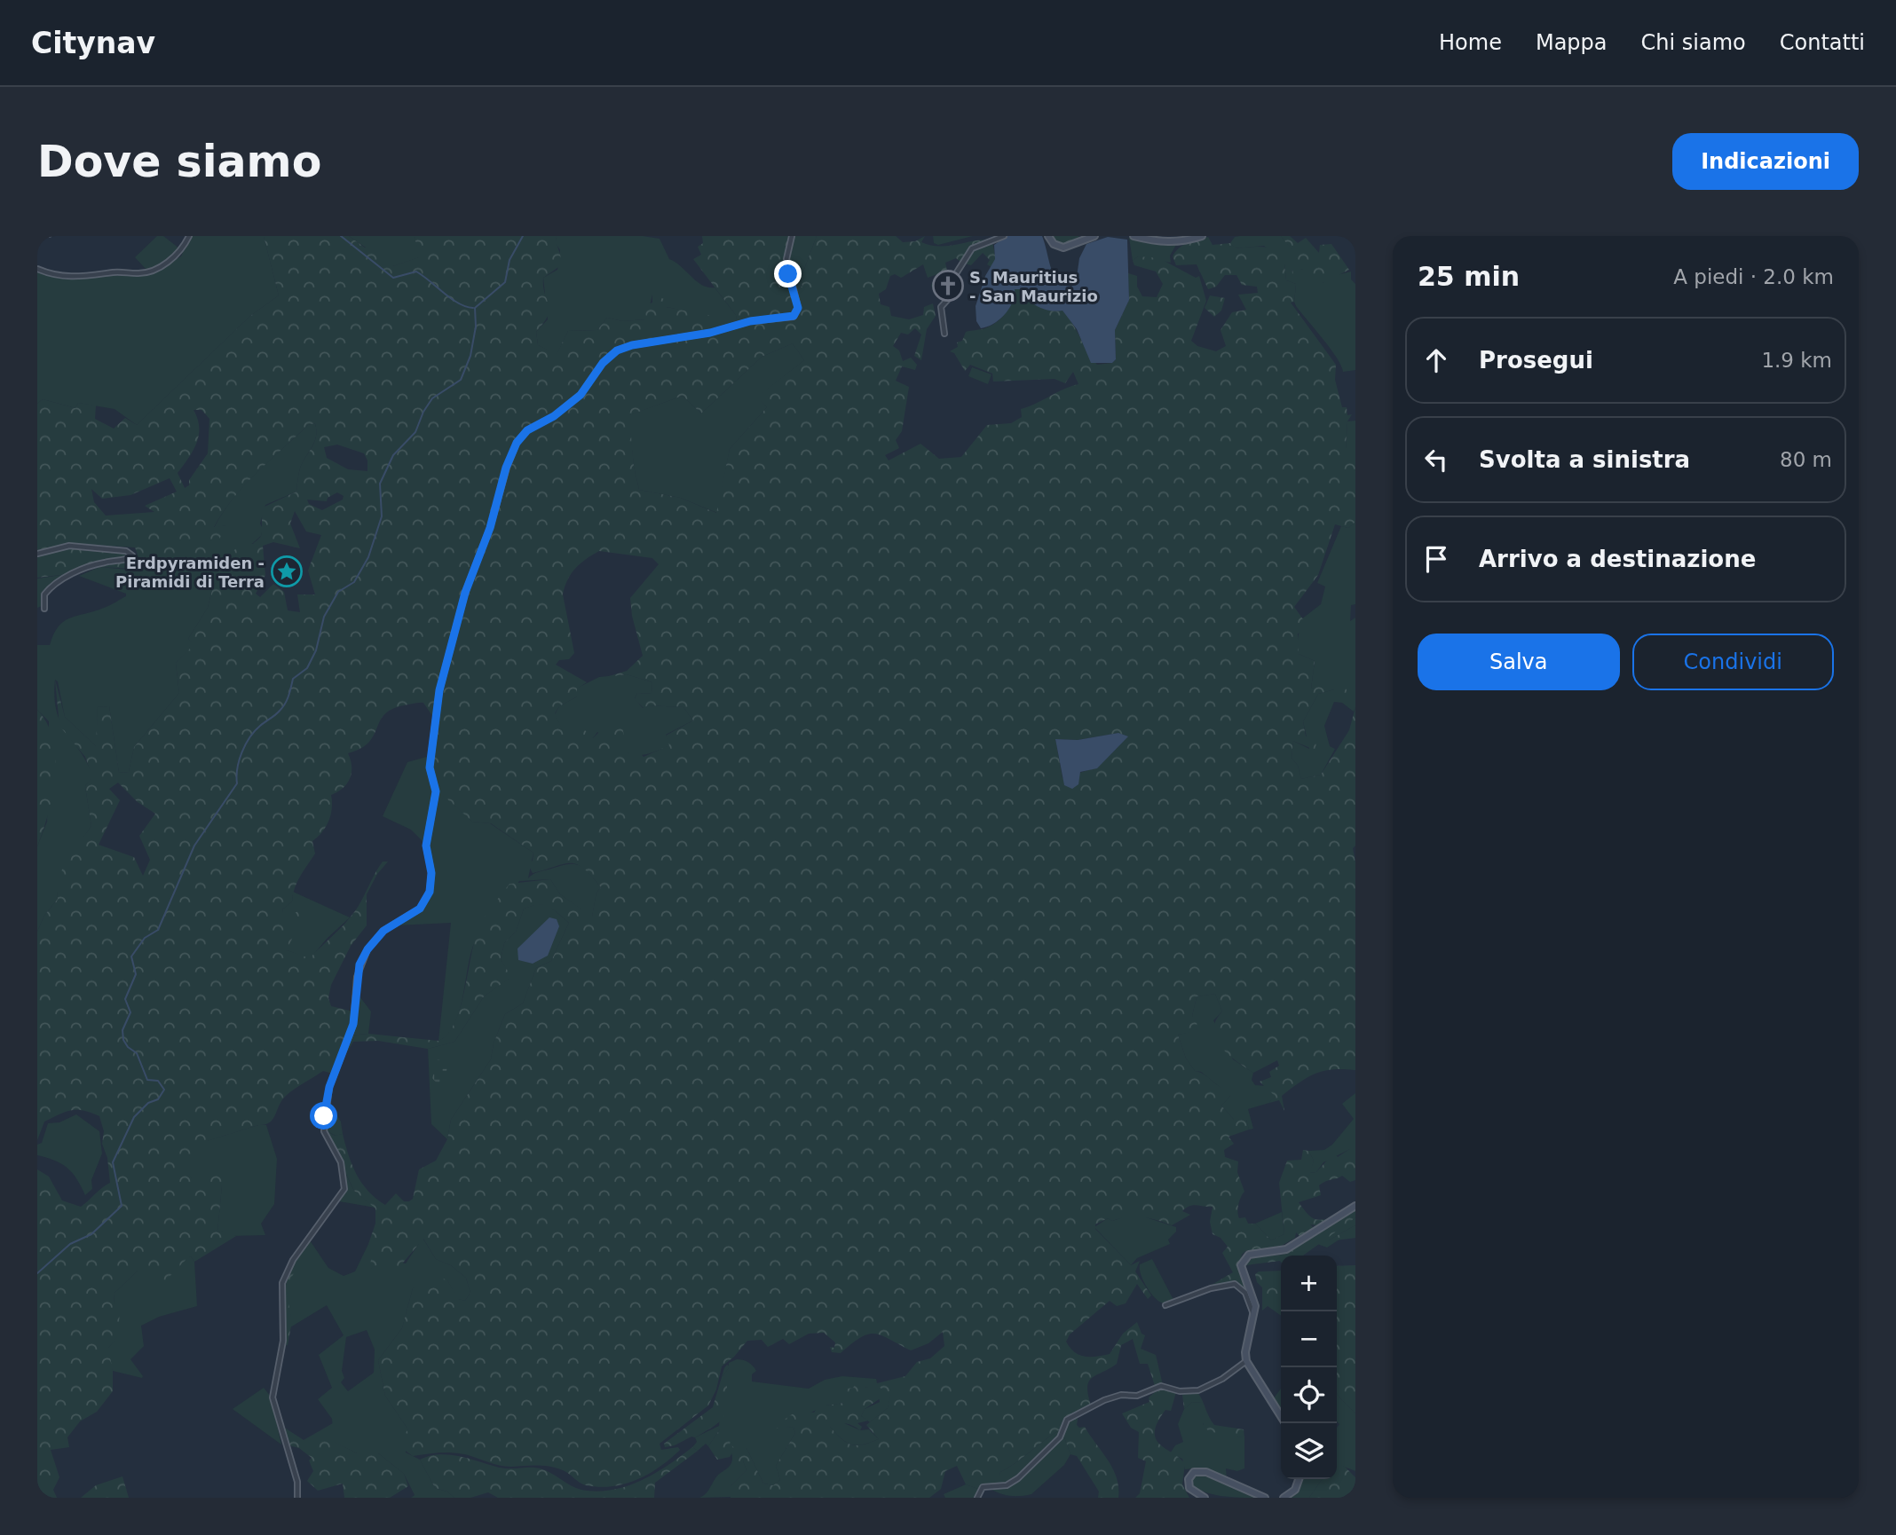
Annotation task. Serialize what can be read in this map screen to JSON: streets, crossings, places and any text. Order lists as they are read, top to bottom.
{
  "places": {
    "church": ["S. Mauritius - San Maurizio"],
    "place": ["Erdpyramiden - Piramidi di Terra"]
  },
  "page": {
    "header": "Citynav",
    "nav": [
      "Home",
      "Mappa",
      "Chi siamo",
      "Contatti"
    ],
    "buttons": [
      "Indicazioni",
      ["Salva", "Condividi"]
    ],
    "title": "Dove siamo",
    "heading": ["25 min", "A piedi · 2.0 km"],
    "list": [
      ["Prosegui", "1.9 km"],
      ["Svolta a sinistra", "80 m"],
      "Arrivo a destinazione"
    ],
    "map_buttons": ["+", "−"]
  }
}
